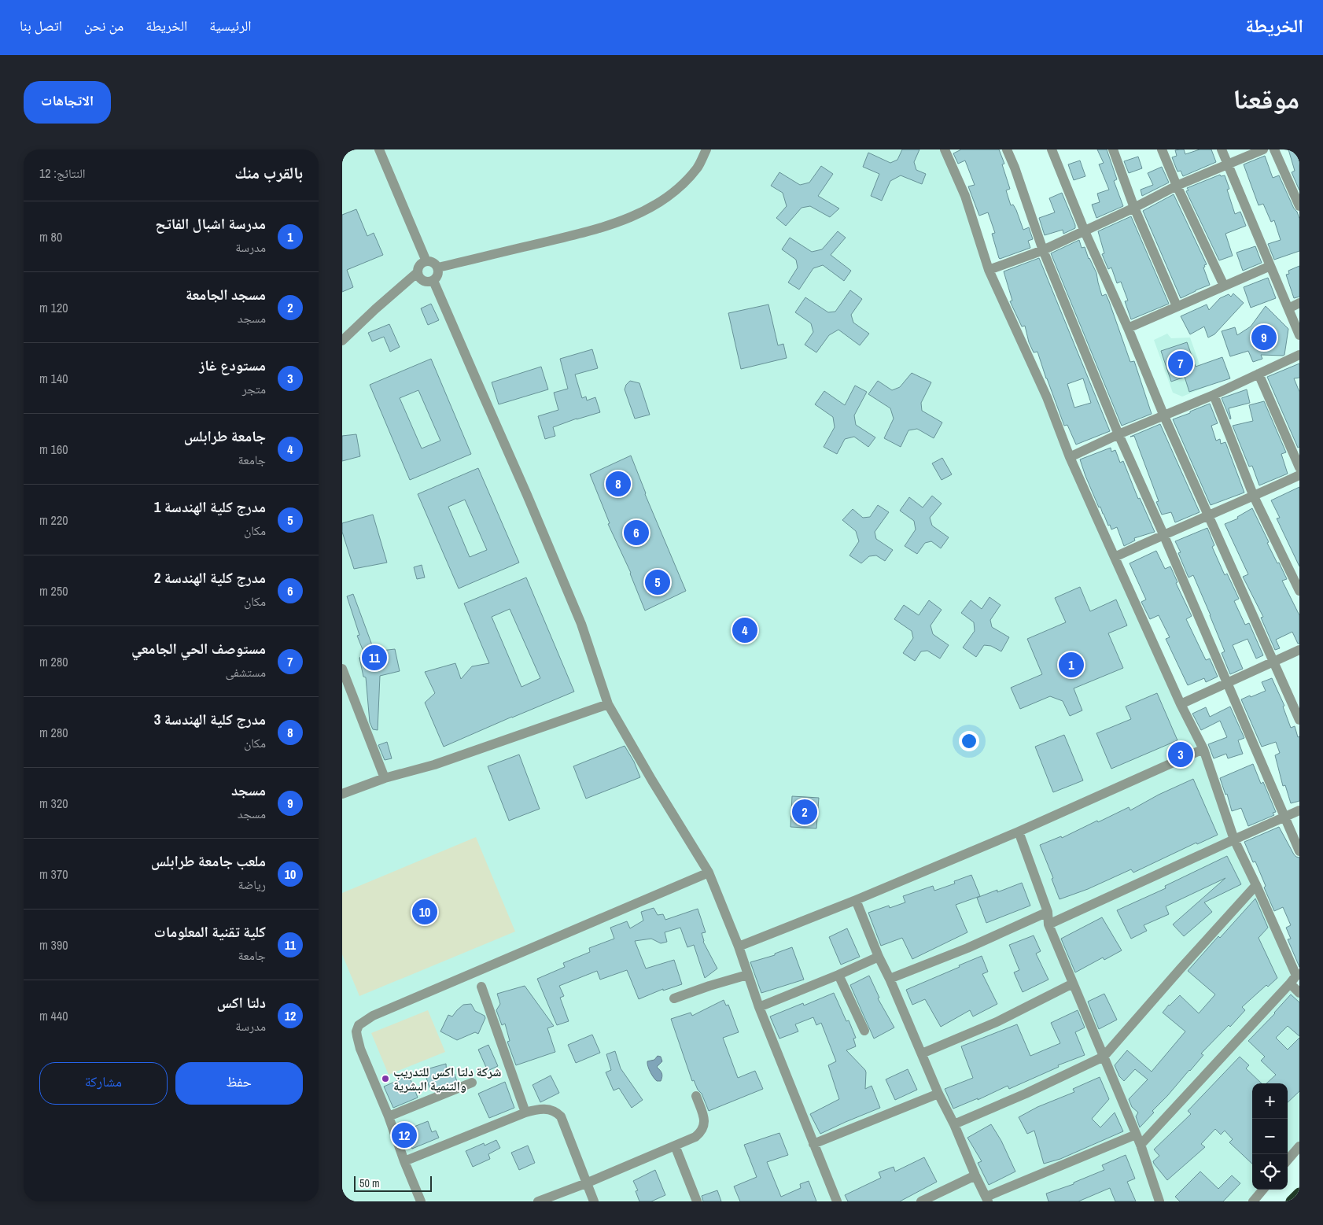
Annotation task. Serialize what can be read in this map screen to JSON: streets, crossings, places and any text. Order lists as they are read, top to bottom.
{
  "places": ["شركة دلتا اكس للتدريب والتنمية البشرية"],
  "scale_bar": "50 m",
  "page": {
    "header": "الخريطة",
    "nav": [
      "الرئيسية",
      "الخريطة",
      "من نحن",
      "اتصل بنا"
    ],
    "title": "موقعنا",
    "buttons": [
      "الاتجاهات",
      ["حفظ", "مشاركة"]
    ],
    "heading": ["بالقرب منك", "النتائج: 12"],
    "list": [
      {
        "mark": "1",
        "name": "مدرسة اشبال الفاتح",
        "note": "مدرسة",
        "value": "80 m"
      },
      {
        "mark": "2",
        "name": "مسجد الجامعة",
        "note": "مسجد",
        "value": "120 m"
      },
      {
        "mark": "3",
        "name": "مستودع غاز",
        "note": "متجر",
        "value": "140 m"
      },
      {
        "mark": "4",
        "name": "جامعة طرابلس",
        "note": "جامعة",
        "value": "160 m"
      },
      {
        "mark": "5",
        "name": "مدرج كلية الهندسة 1",
        "note": "مكان",
        "value": "220 m"
      },
      {
        "mark": "6",
        "name": "مدرج كلية الهندسة 2",
        "note": "مكان",
        "value": "250 m"
      },
      {
        "mark": "7",
        "name": "مستوصف الحي الجامعي",
        "note": "مستشفى",
        "value": "280 m"
      },
      {
        "mark": "8",
        "name": "مدرج كلية الهندسة 3",
        "note": "مكان",
        "value": "280 m"
      },
      {
        "mark": "9",
        "name": "مسجد",
        "note": "مسجد",
        "value": "320 m"
      },
      {
        "mark": "10",
        "name": "ملعب جامعة طرابلس",
        "note": "رياضة",
        "value": "370 m"
      },
      {
        "mark": "11",
        "name": "كلية تقنية المعلومات",
        "note": "جامعة",
        "value": "390 m"
      },
      {
        "mark": "12",
        "name": "دلتا اكس",
        "note": "مدرسة",
        "value": "440 m"
      }
    ],
    "pins": [
      "9",
      "7",
      "8",
      "6",
      "5",
      "4",
      "11",
      "1",
      "3",
      "2",
      "10",
      "12"
    ],
    "map_buttons": ["+", "−"],
    "scale": "50 m"
  }
}
